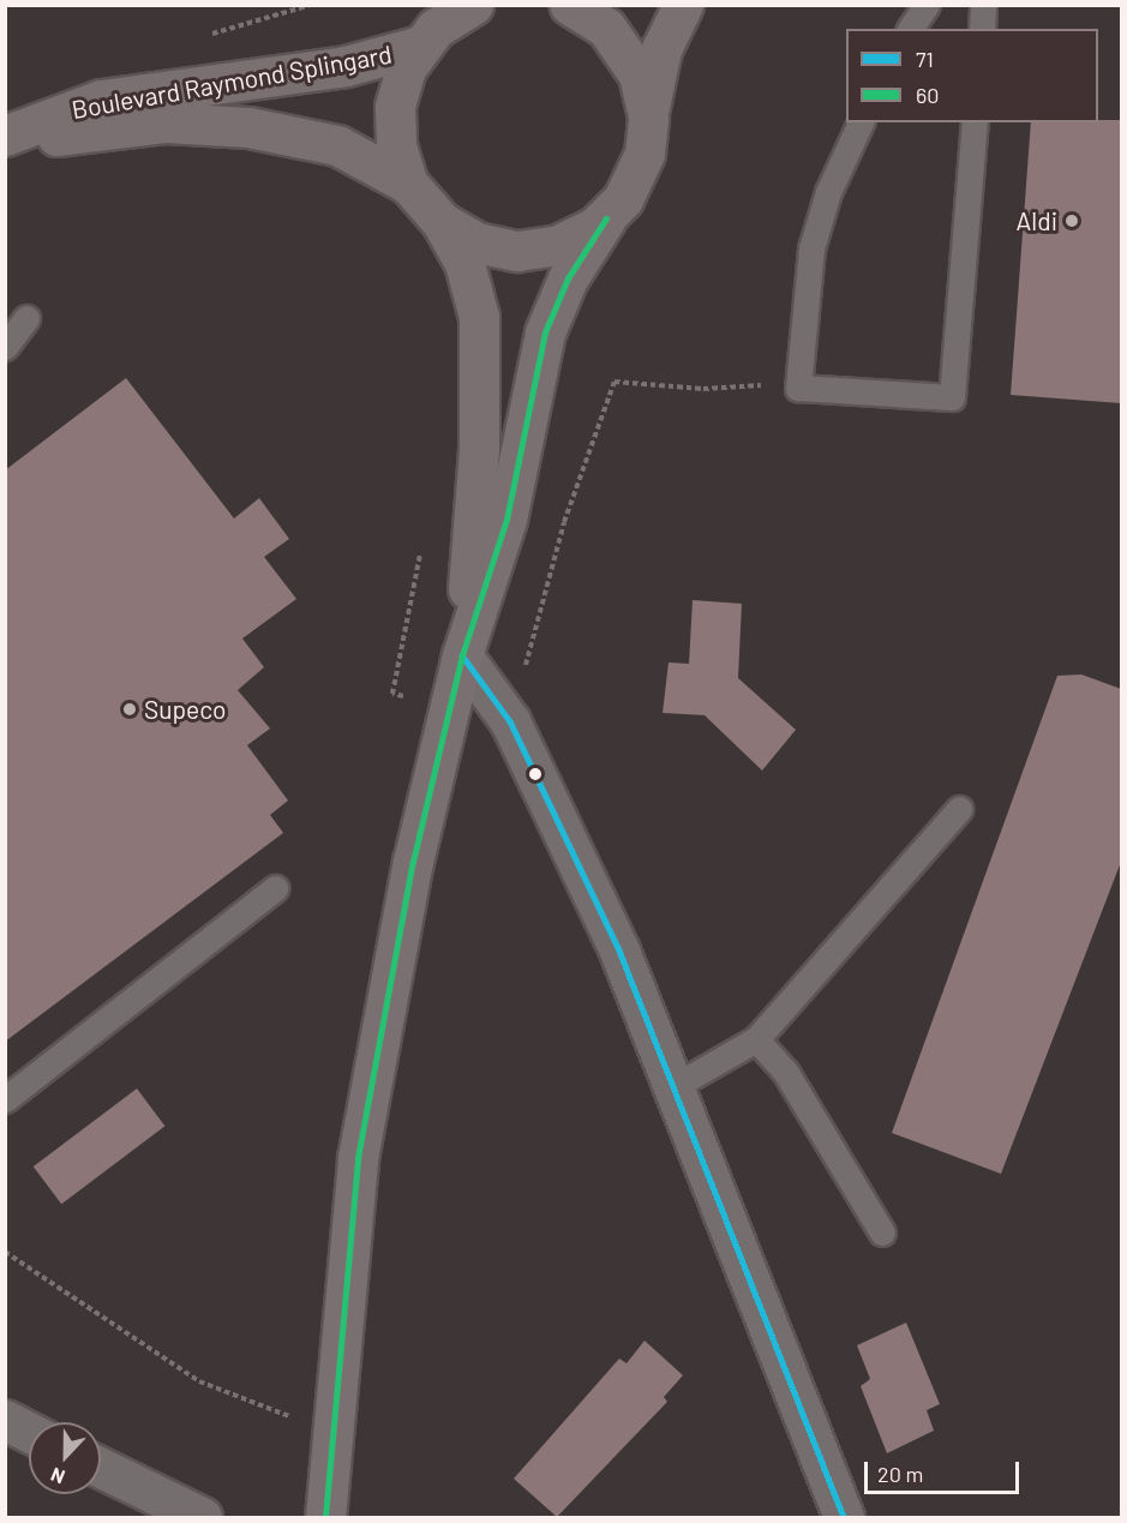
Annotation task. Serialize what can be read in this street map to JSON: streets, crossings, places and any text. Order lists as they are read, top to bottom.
{
  "streets": {
    "main road": ["Boulevard Raymond Splingard"]
  },
  "places": ["Aldi", "Supeco"],
  "lines": ["transit line 60", "transit line 71"],
  "legend": ["71", "60"],
  "scale_bar": "20 m",
  "north": "bottom"
}
